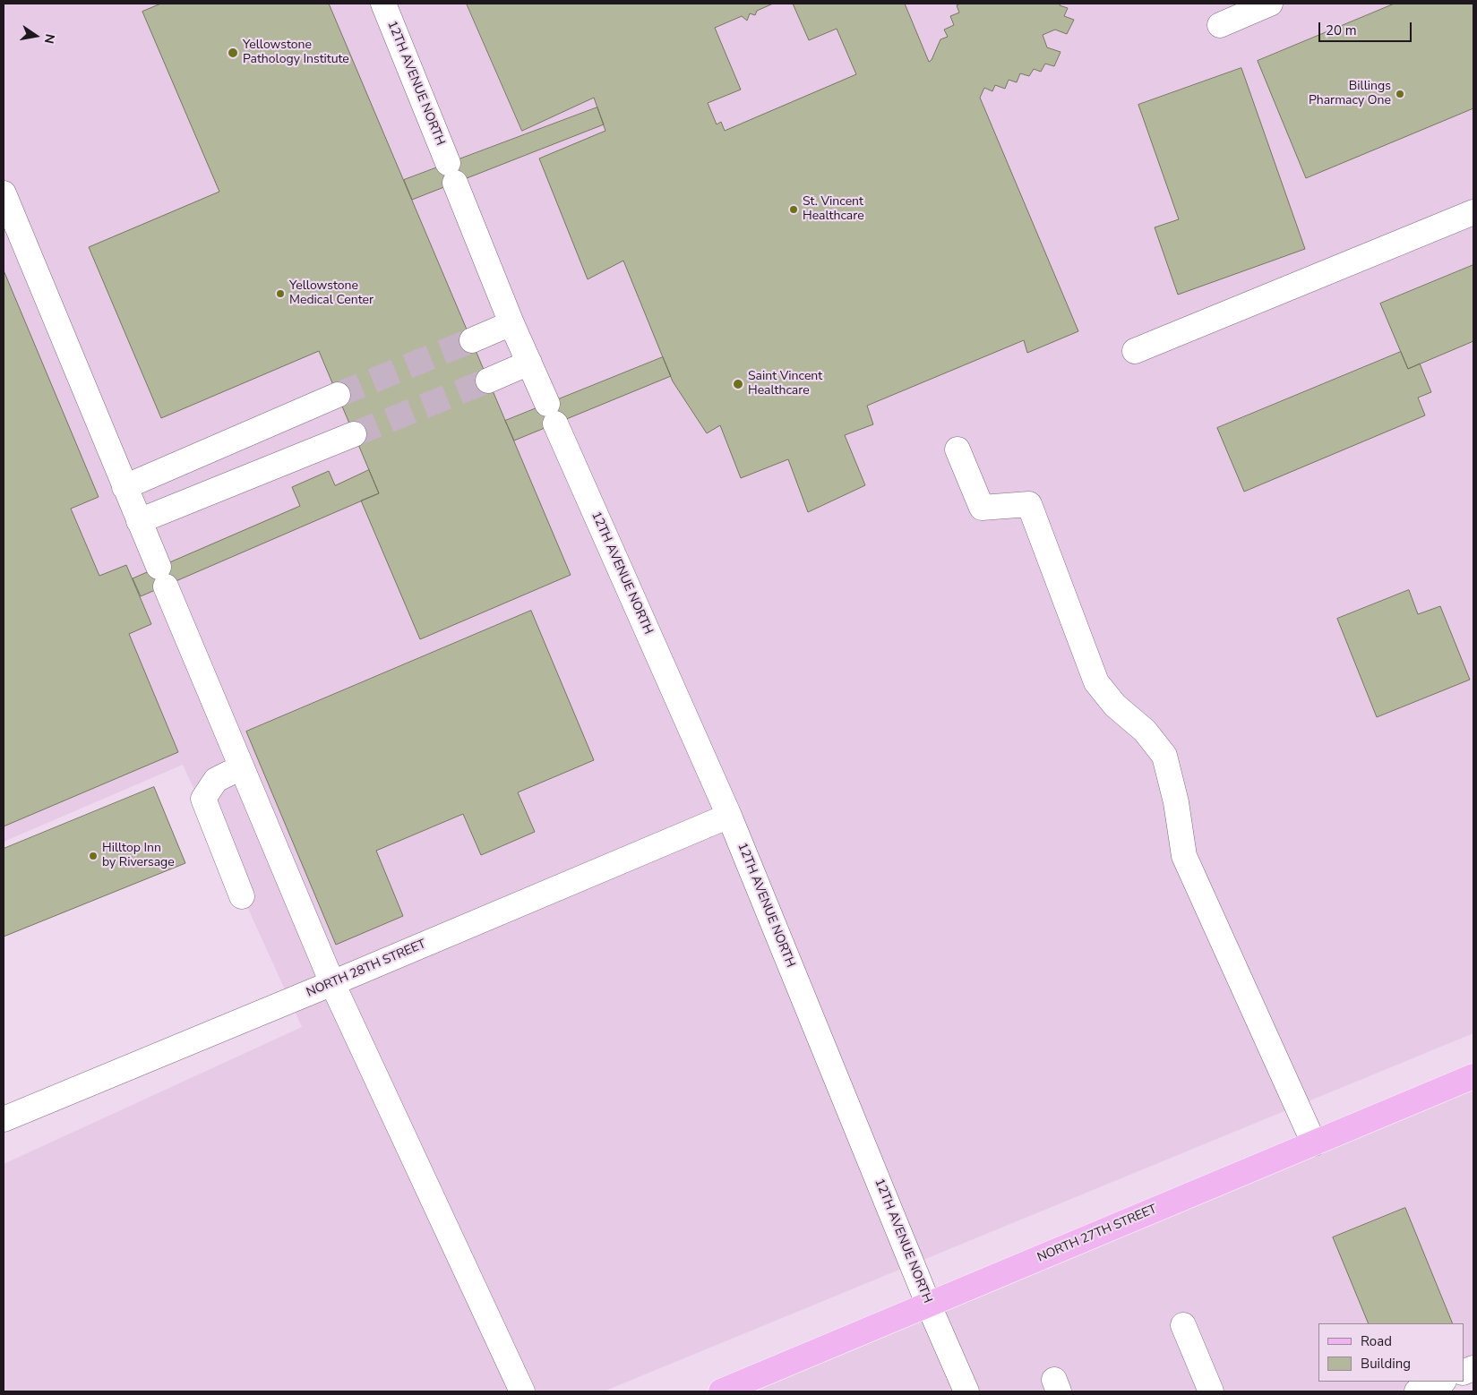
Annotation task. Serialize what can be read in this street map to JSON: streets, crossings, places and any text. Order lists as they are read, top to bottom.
{
  "streets": {
    "main road": ["NORTH 27TH STREET"],
    "street": ["12TH AVENUE NORTH", "NORTH 28TH STREET"]
  },
  "crossings": [
    ["12TH AVENUE NORTH", "NORTH 28TH STREET"],
    ["12TH AVENUE NORTH", "NORTH 27TH STREET"]
  ],
  "places": [
    "Yellowstone Pathology Institute",
    "Billings Pharmacy One",
    "St. Vincent Healthcare",
    "Yellowstone Medical Center",
    "Saint Vincent Healthcare",
    "Hilltop Inn by Riversage"
  ],
  "legend": ["Road", "Building"],
  "scale_bar": "20 m",
  "north": "right"
}
